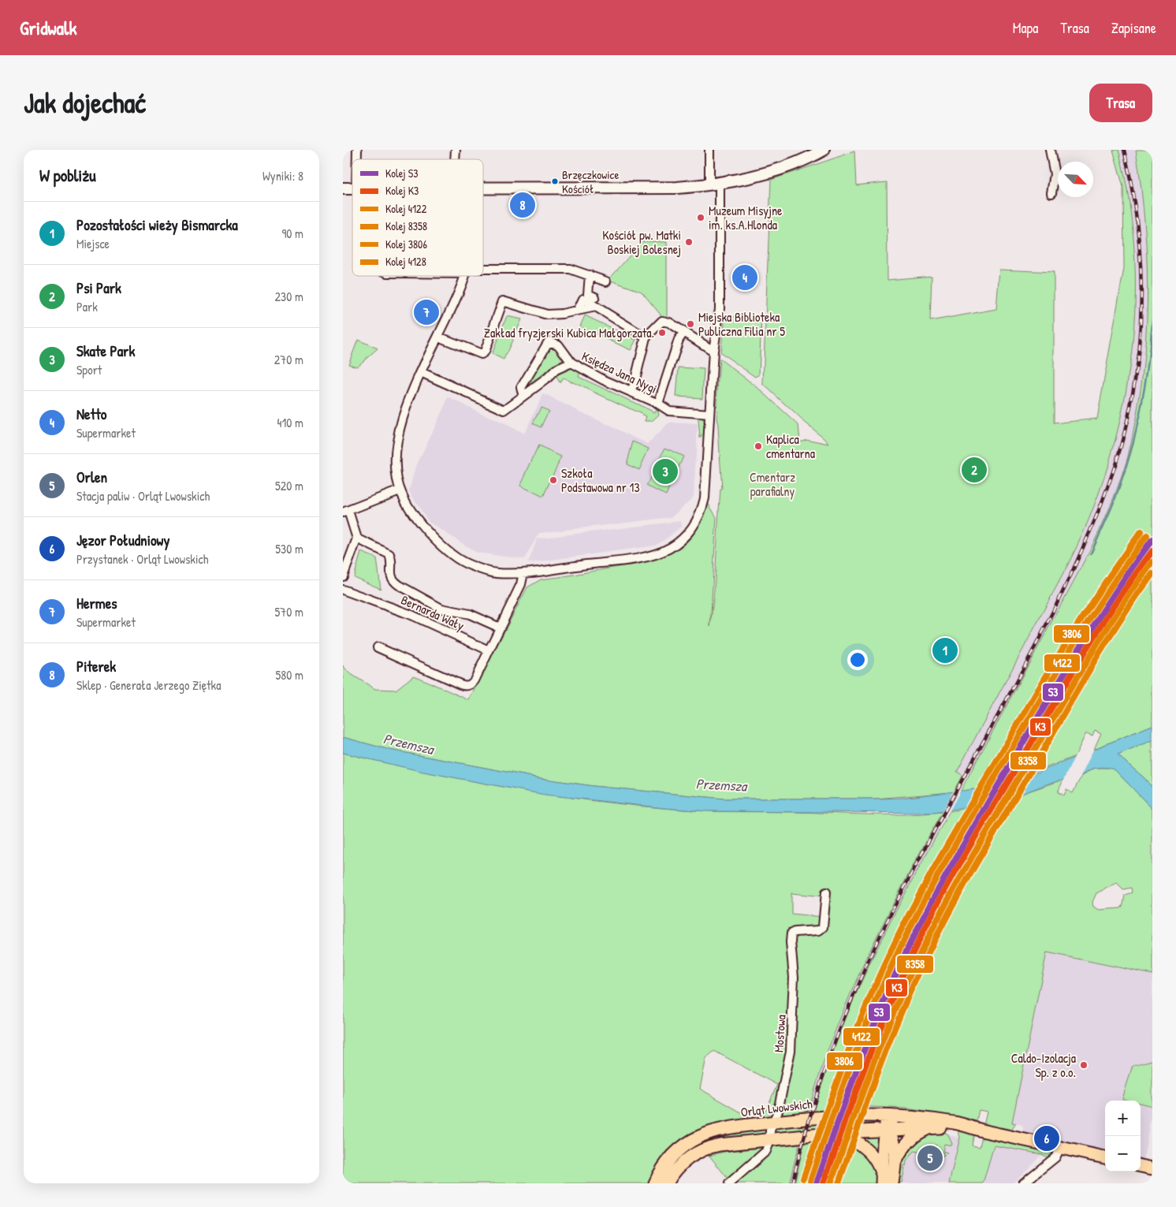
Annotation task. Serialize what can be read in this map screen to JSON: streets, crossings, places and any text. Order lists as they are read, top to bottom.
{
  "streets": {
    "main road": ["Orląt Lwowskich"],
    "street": ["Księdza Jana Nygi", "Bernarda Wały", "Mostowa"]
  },
  "crossings": [
    ["Mostowa", "Orląt Lwowskich"]
  ],
  "water": ["Przemsza"],
  "parks": ["Cmentarz parafialny"],
  "places": [
    "Brzęczkowice Kościół",
    "Muzeum Misyjne im. ks.A.Hlonda",
    "Kościół pw. Matki Boskiej Bolesnej",
    "Miejska Biblioteka Publiczna Filia nr 5",
    "Zakład fryzjerski Kubica Małgorzata.",
    "Kaplica cmentarna",
    "Szkoła Podstawowa nr 13",
    "Caldo-Izolacja Sp. z o.o."
  ],
  "lines": [
    "rail line 3806",
    "rail line 4122",
    "rail line S3",
    "rail line K3",
    "rail line 8358",
    "rail line 4128"
  ],
  "legend": [
    "Kolej S3",
    "Kolej K3",
    "Kolej 4122",
    "Kolej 8358",
    "Kolej 3806",
    "Kolej 4128"
  ],
  "north": "bottom right",
  "page": {
    "header": "Gridwalk",
    "nav": ["Mapa", "Trasa", "Zapisane"],
    "buttons": "Trasa",
    "title": "Jak dojechać",
    "heading": ["W pobliżu", "Wyniki: 8"],
    "pins": [
      "8",
      "4",
      "7",
      "2",
      "3",
      "1",
      "6",
      "5"
    ],
    "list": [
      {
        "mark": "1",
        "name": "Pozostałości wieży Bismarcka",
        "note": "Miejsce",
        "value": "90 m"
      },
      {
        "mark": "2",
        "name": "Psi Park",
        "note": "Park",
        "value": "230 m"
      },
      {
        "mark": "3",
        "name": "Skate Park",
        "note": "Sport",
        "value": "270 m"
      },
      {
        "mark": "4",
        "name": "Netto",
        "note": "Supermarket",
        "value": "410 m"
      },
      {
        "mark": "5",
        "name": "Orlen",
        "note": "Stacja paliw · Orląt Lwowskich",
        "value": "520 m"
      },
      {
        "mark": "6",
        "name": "Jęzor Południowy",
        "note": "Przystanek · Orląt Lwowskich",
        "value": "530 m"
      },
      {
        "mark": "7",
        "name": "Hermes",
        "note": "Supermarket",
        "value": "570 m"
      },
      {
        "mark": "8",
        "name": "Piterek",
        "note": "Sklep · Generała Jerzego Ziętka",
        "value": "580 m"
      }
    ],
    "map_buttons": ["+", "−"]
  }
}
